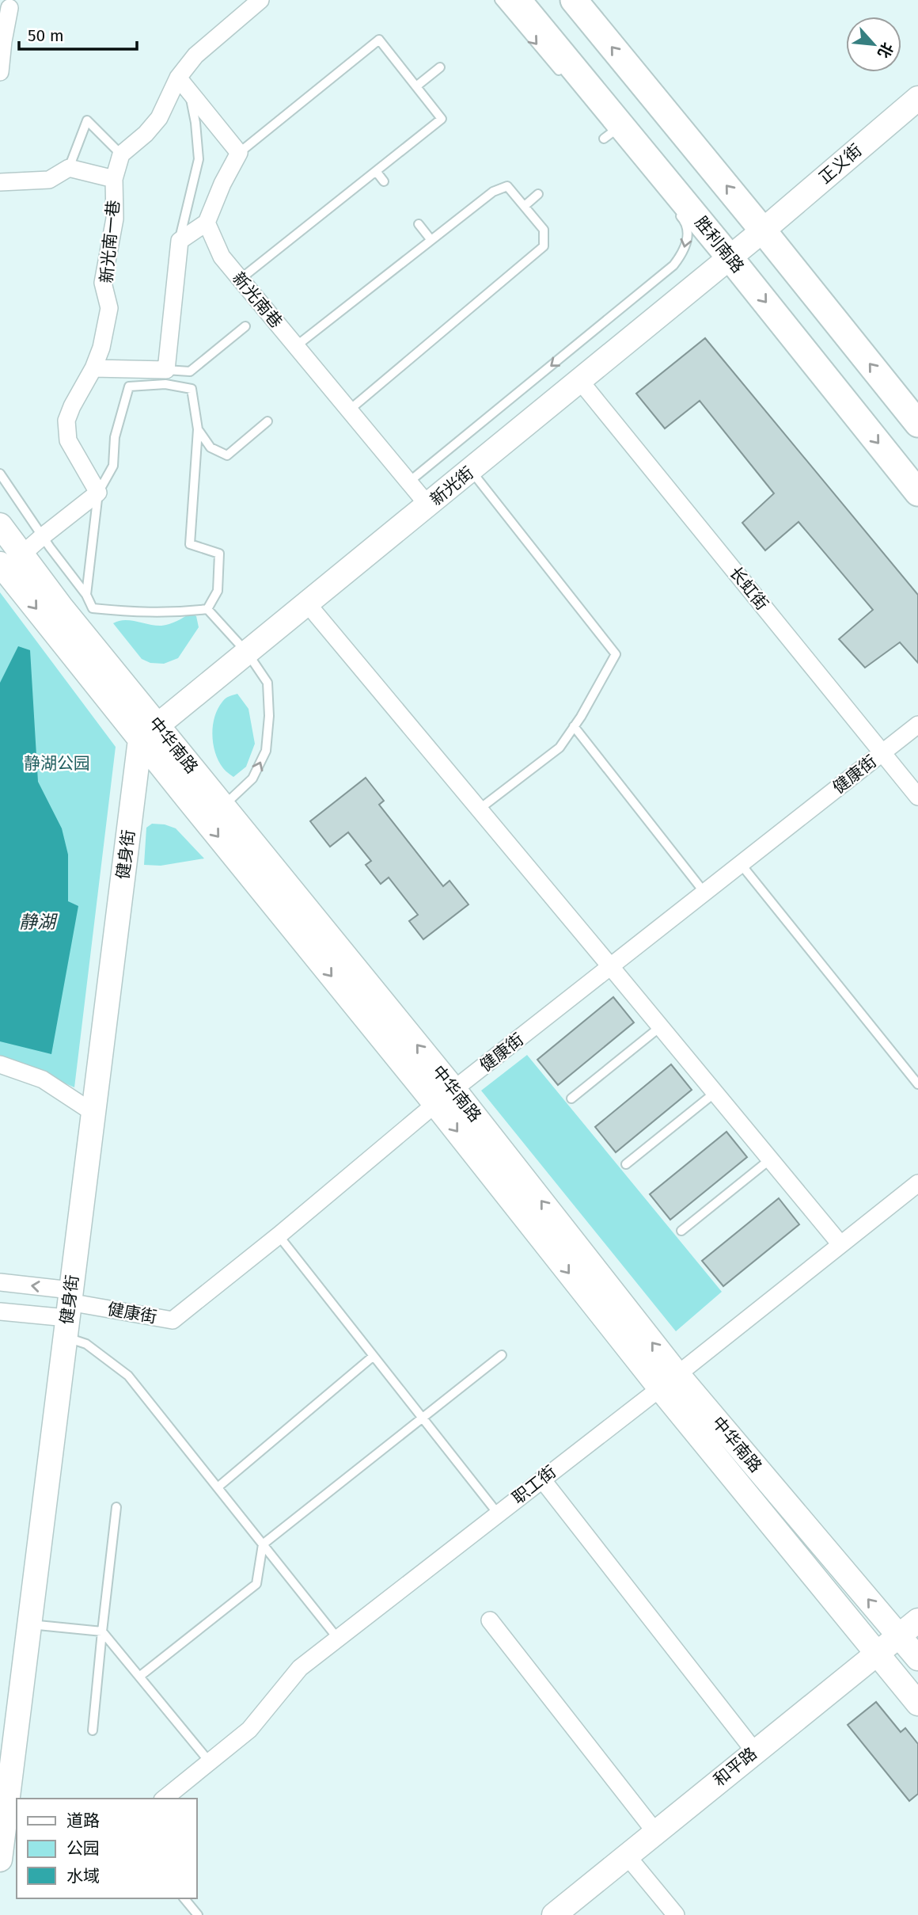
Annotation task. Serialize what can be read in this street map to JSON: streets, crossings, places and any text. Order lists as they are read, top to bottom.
{
  "streets": {
    "main road": [
      "正义街",
      "胜利南路",
      "新光街",
      "中华南路",
      "健身街",
      "和平路"
    ],
    "street": [
      "新光南一巷",
      "新光南巷",
      "长虹街",
      "健康街",
      "职工街"
    ]
  },
  "crossings": [
    ["正义街", "新光街"],
    ["胜利南路", "新光街"],
    ["新光南巷", "新光街"],
    ["新光街", "长虹街"],
    ["新光街", "中华南路"],
    ["新光街", "健身街"],
    ["长虹街", "健康街"],
    ["中华南路", "健康街"],
    ["中华南路", "健身街"],
    ["中华南路", "职工街"],
    ["中华南路", "和平路"],
    ["健康街", "健身街"]
  ],
  "water": ["静湖"],
  "parks": ["静湖公园"],
  "legend": ["道路", "公园", "水域"],
  "scale_bar": "50 m",
  "north": "bottom right"
}
